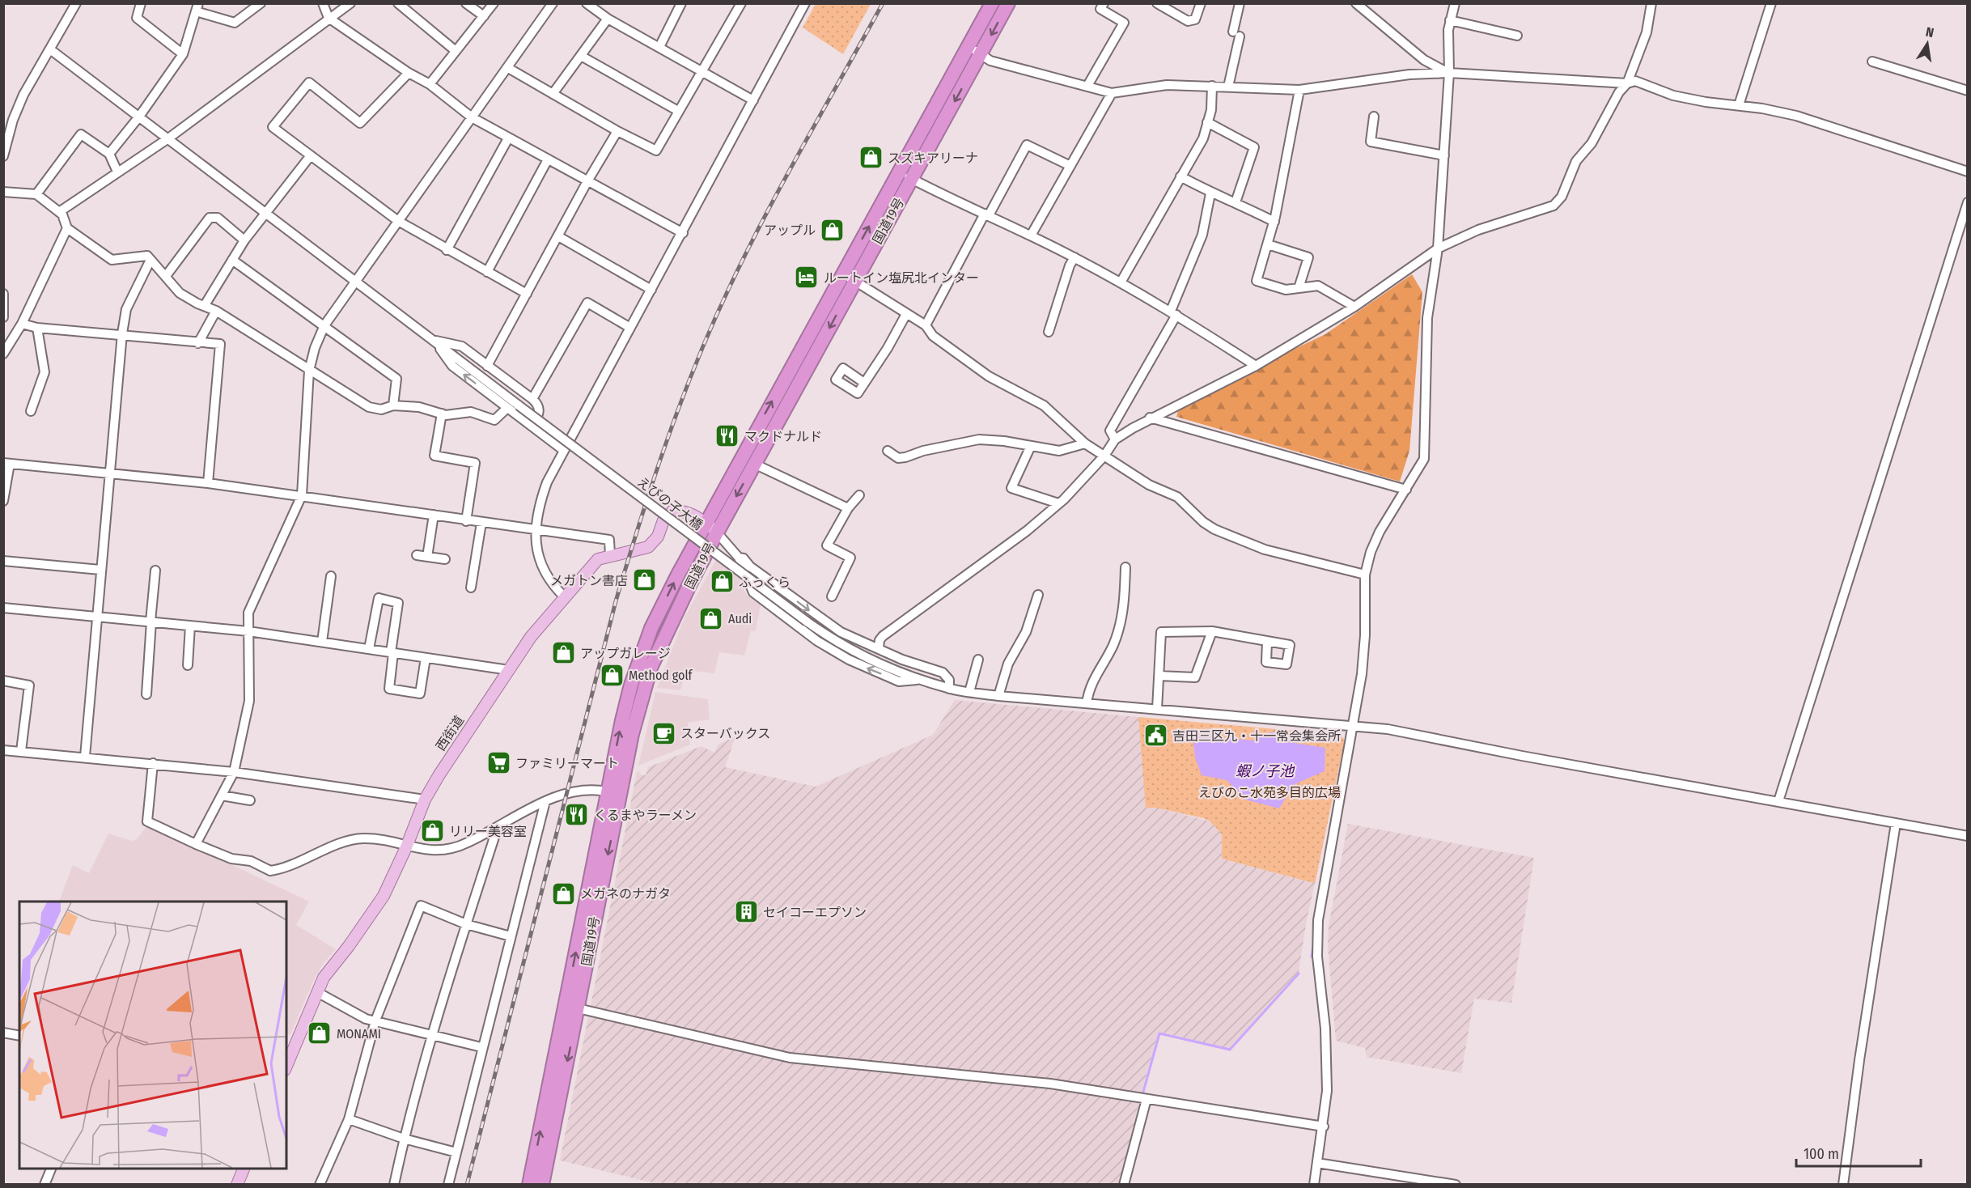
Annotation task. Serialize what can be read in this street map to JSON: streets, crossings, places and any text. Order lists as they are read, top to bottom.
{
  "streets": {
    "highway": ["国道19号"],
    "main road": ["西街道"],
    "street": ["えびの子大橋"]
  },
  "crossings": [
    ["国道19号", "西街道"]
  ],
  "water": ["蝦ノ子池"],
  "parks": ["えびのこ水苑多目的広場"],
  "places": {
    "shop": [
      "スズキアリーナ",
      "アップル",
      "メガトン書店",
      "ふっくら",
      "Audi",
      "アップガレージ",
      "Method golf",
      "リリー美容室",
      "メガネのナガタ",
      "MONAMI"
    ],
    "hotel": ["ルートイン塩尻北インター"],
    "restaurant": ["マクドナルド", "くるまやラーメン"],
    "cafe": ["スターバックス"],
    "public building": ["吉田三区九・十一常会集会所"],
    "supermarket": ["ファミリーマート"],
    "building": ["セイコーエプソン"]
  },
  "scale_bar": "100 m",
  "north": "top"
}
